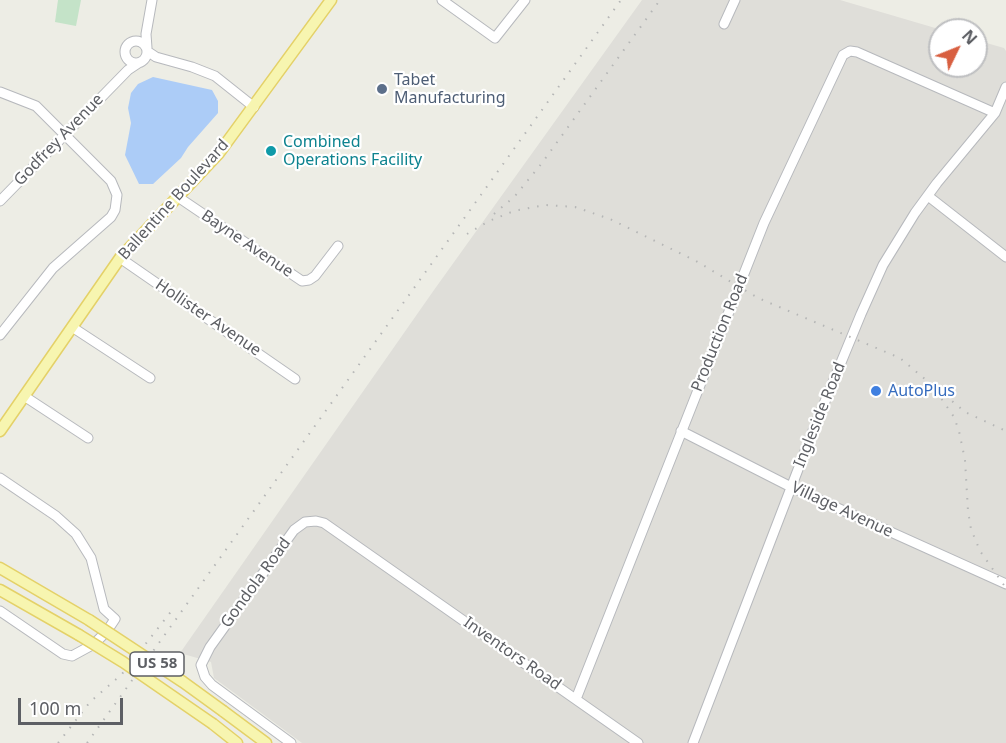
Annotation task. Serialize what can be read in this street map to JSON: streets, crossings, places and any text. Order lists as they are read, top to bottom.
{
  "streets": {
    "main road": ["Ballentine Boulevard", "US 58"],
    "street": [
      "Godfrey Avenue",
      "Bayne Avenue",
      "Hollister Avenue",
      "Production Road",
      "Ingleside Road",
      "Village Avenue",
      "Gondola Road",
      "Inventors Road"
    ]
  },
  "crossings": [
    ["Ballentine Boulevard", "Bayne Avenue"],
    ["Ballentine Boulevard", "Hollister Avenue"],
    ["Production Road", "Ingleside Road"],
    ["Production Road", "Village Avenue"],
    ["Production Road", "Inventors Road"],
    ["Ingleside Road", "Village Avenue"],
    ["Gondola Road", "Inventors Road"]
  ],
  "places": ["Tabet Manufacturing", "Combined Operations Facility", "AutoPlus"],
  "scale_bar": "100 m",
  "north": "top right"
}
